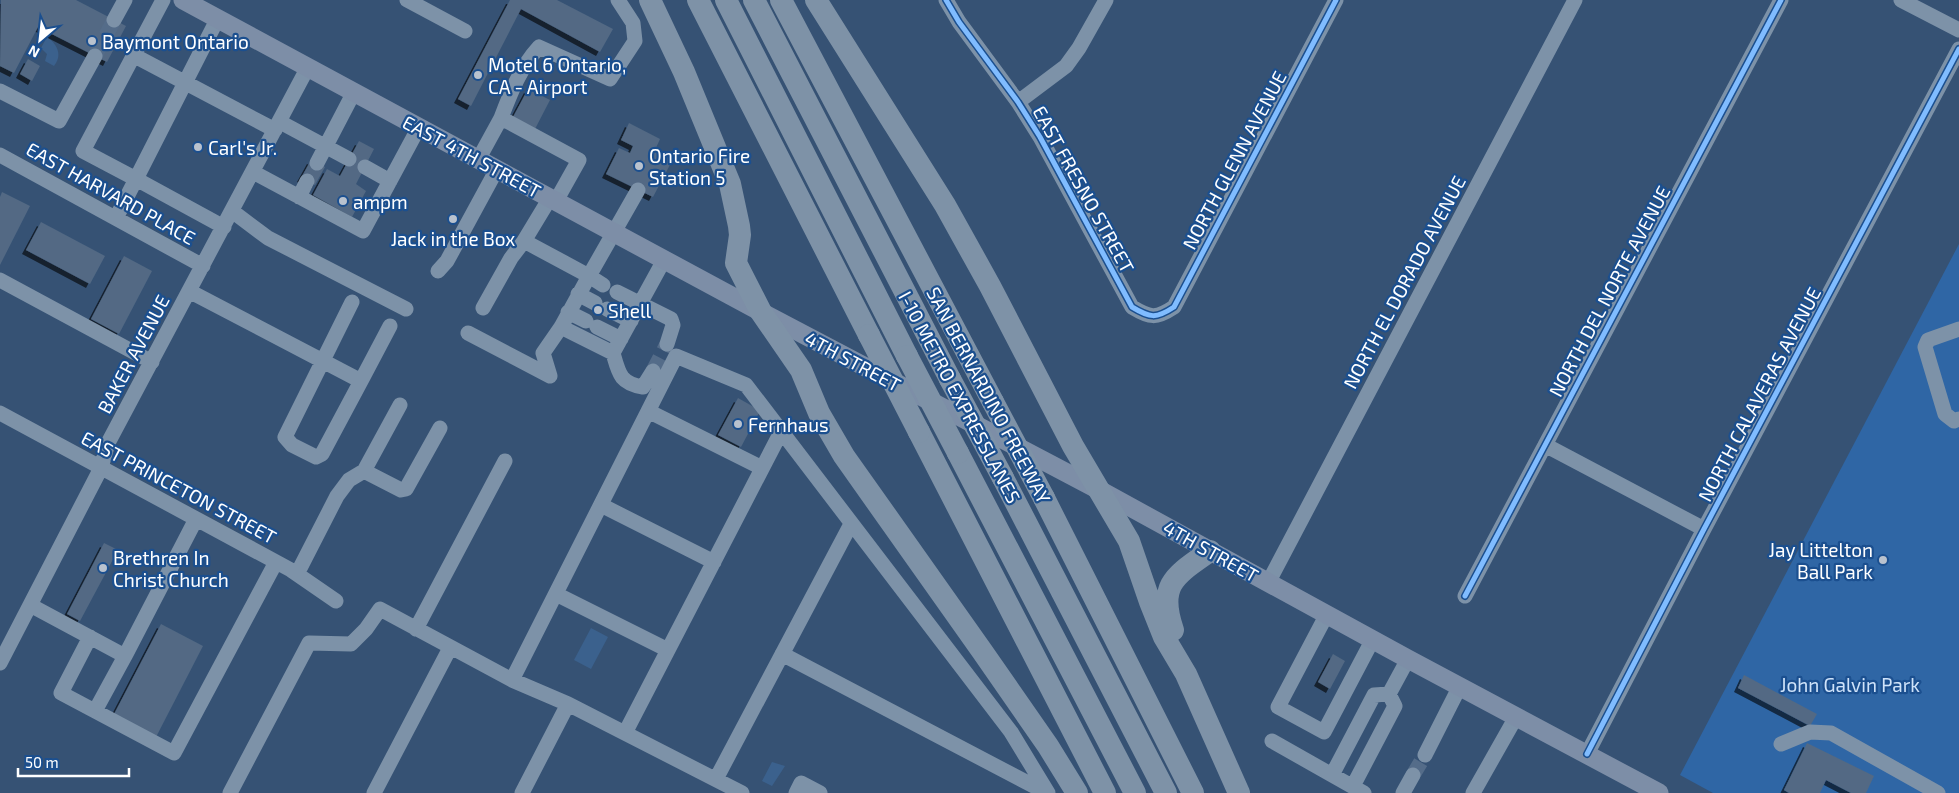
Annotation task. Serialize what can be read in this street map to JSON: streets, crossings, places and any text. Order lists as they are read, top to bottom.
{
  "streets": {
    "highway": ["SAN BERNARDINO FREEWAY", "I-10 METRO EXPRESSLANES"],
    "main road": ["EAST 4TH STREET", "4TH STREET"],
    "street": [
      "NORTH GLENN AVENUE",
      "EAST FRESNO STREET",
      "EAST HARVARD PLACE",
      "NORTH EL DORADO AVENUE",
      "NORTH DEL NORTE AVENUE",
      "BAKER AVENUE",
      "NORTH CALAVERAS AVENUE",
      "EAST PRINCETON STREET"
    ]
  },
  "crossings": [
    ["EAST 4TH STREET", "BAKER AVENUE"],
    ["EAST 4TH STREET", "4TH STREET"],
    ["NORTH GLENN AVENUE", "EAST FRESNO STREET"],
    ["EAST HARVARD PLACE", "BAKER AVENUE"],
    ["NORTH EL DORADO AVENUE", "4TH STREET"],
    ["BAKER AVENUE", "EAST PRINCETON STREET"],
    ["4TH STREET", "NORTH CALAVERAS AVENUE"]
  ],
  "parks": ["John Galvin Park"],
  "places": [
    "Baymont Ontario",
    "Motel 6 Ontario, CA - Airport",
    "Carl's Jr.",
    "Ontario Fire Station 5",
    "ampm",
    "Jack in the Box",
    "Shell",
    "Fernhaus",
    "Jay Littelton Ball Park",
    "Brethren In Christ Church"
  ],
  "scale_bar": "50 m",
  "north": "bottom left"
}
